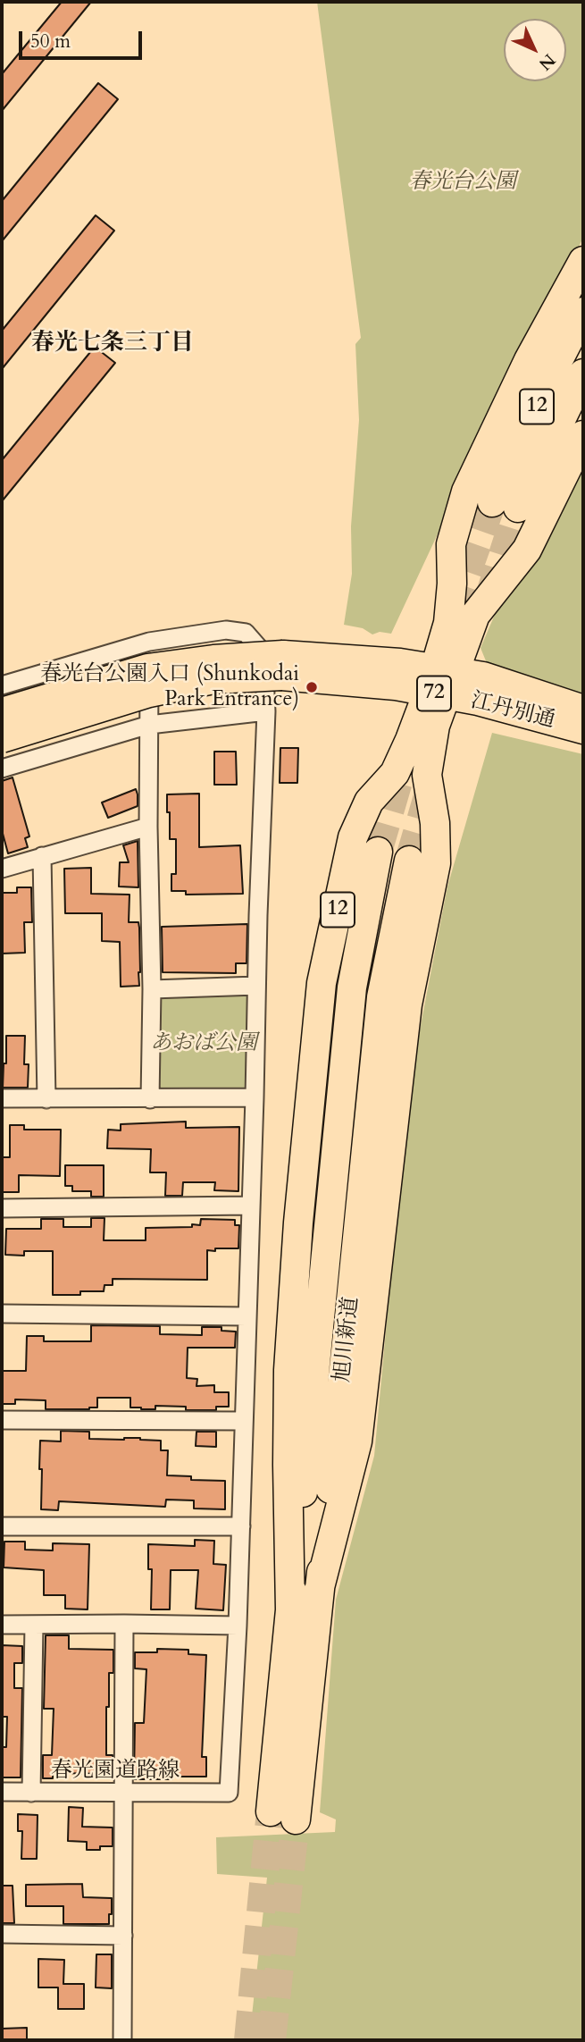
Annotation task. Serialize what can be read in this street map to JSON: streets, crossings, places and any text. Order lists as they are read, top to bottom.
{
  "streets": {
    "highway": ["12", "旭川新道"],
    "main road": ["72", "江丹別通"],
    "street": ["春光園道路線"]
  },
  "crossings": [
    ["12", "江丹別通"],
    ["12", "旭川新道"]
  ],
  "districts": ["春光七条三丁目"],
  "parks": ["春光台公園", "あおば公園"],
  "places": ["春光台公園入口 (Shunkodai Park Entrance)"],
  "scale_bar": "50 m",
  "north": "bottom right"
}
